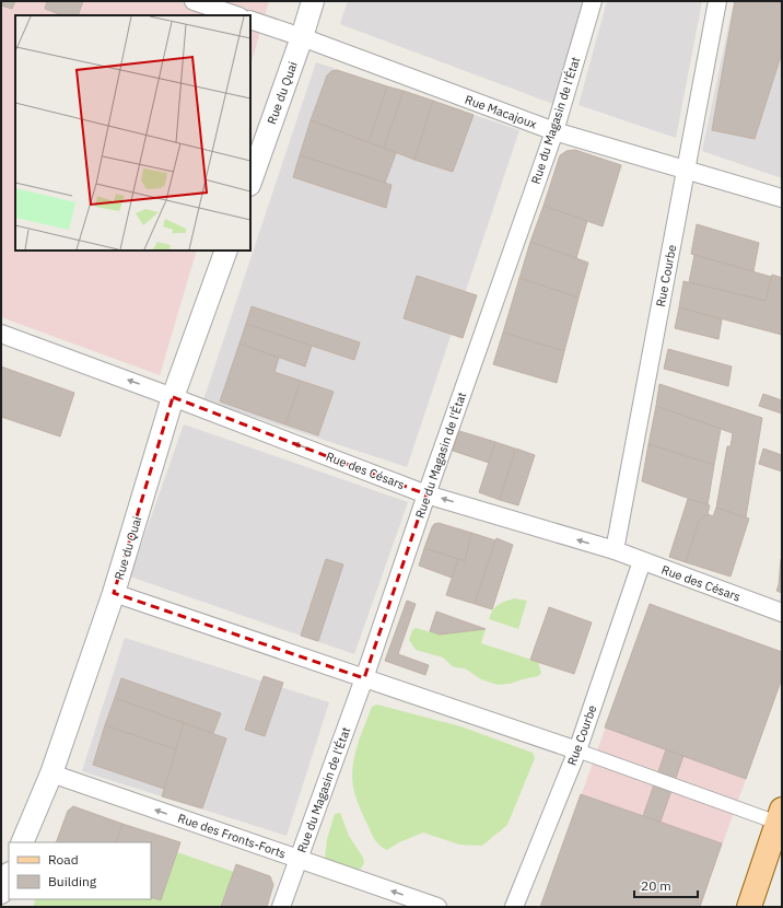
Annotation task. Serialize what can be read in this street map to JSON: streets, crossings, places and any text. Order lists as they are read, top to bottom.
{
  "streets": {
    "street": [
      "Rue du Quai",
      "Rue Macajoux",
      "Rue du Magasin de l'État",
      "Rue Courbe",
      "Rue des Césars",
      "Rue des Fronts-Forts"
    ]
  },
  "crossings": [
    ["Rue du Quai", "Rue Macajoux"],
    ["Rue du Quai", "Rue des Césars"],
    ["Rue du Quai", "Rue des Fronts-Forts"],
    ["Rue Macajoux", "Rue du Magasin de l'État"],
    ["Rue Macajoux", "Rue Courbe"],
    ["Rue du Magasin de l'État", "Rue des Césars"],
    ["Rue du Magasin de l'État", "Rue des Fronts-Forts"],
    ["Rue Courbe", "Rue des Césars"]
  ],
  "one_way": ["Rue des Césars", "Rue des Fronts-Forts"],
  "legend": ["Road", "Building"],
  "scale_bar": "20 m"
}
